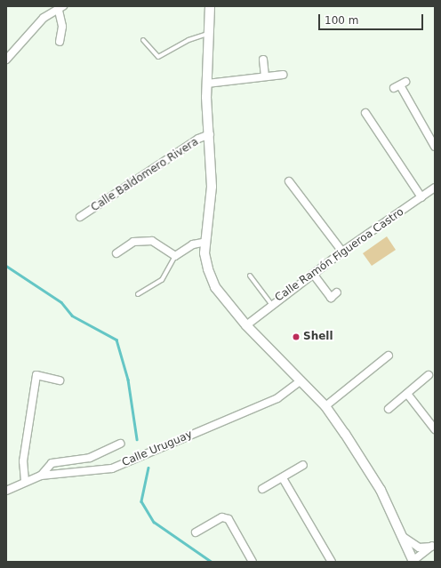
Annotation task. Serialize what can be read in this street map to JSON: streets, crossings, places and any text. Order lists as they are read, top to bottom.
{
  "streets": {
    "street": ["Calle Baldomero Rivera", "Calle Ramón Figueroa Castro", "Calle Uruguay"]
  },
  "places": ["Shell"],
  "scale_bar": "100 m"
}
